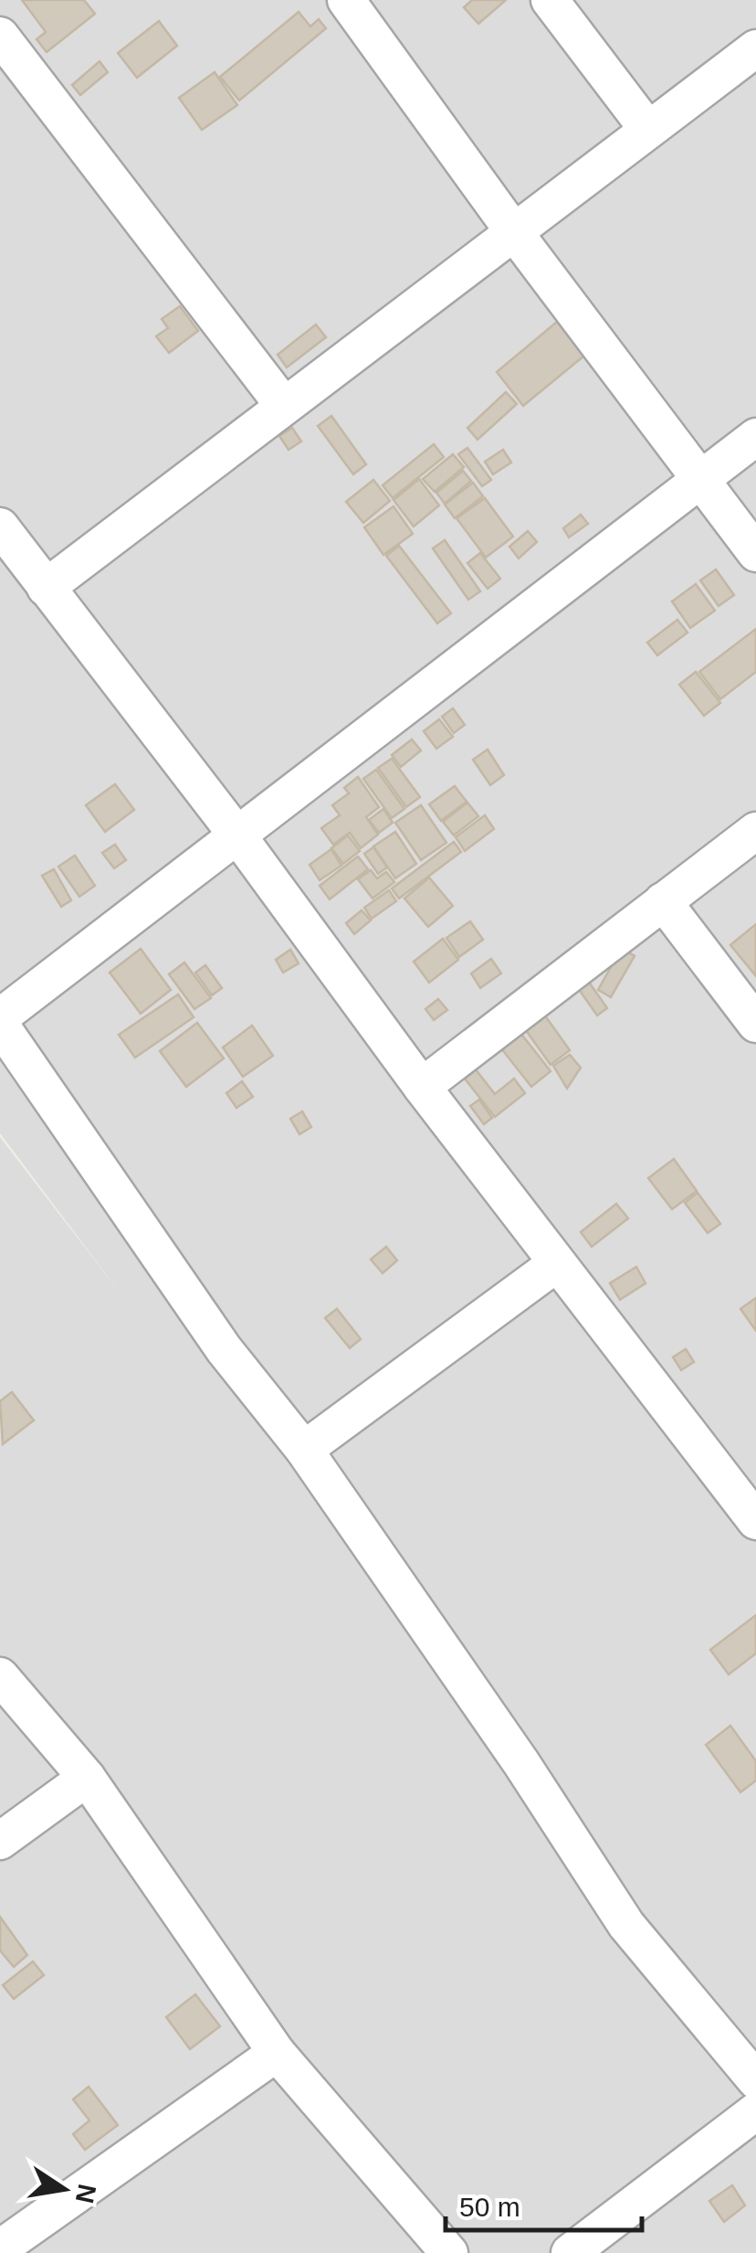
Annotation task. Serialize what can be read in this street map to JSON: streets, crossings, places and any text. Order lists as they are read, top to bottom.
{
  "scale_bar": "50 m",
  "north": "right"
}
